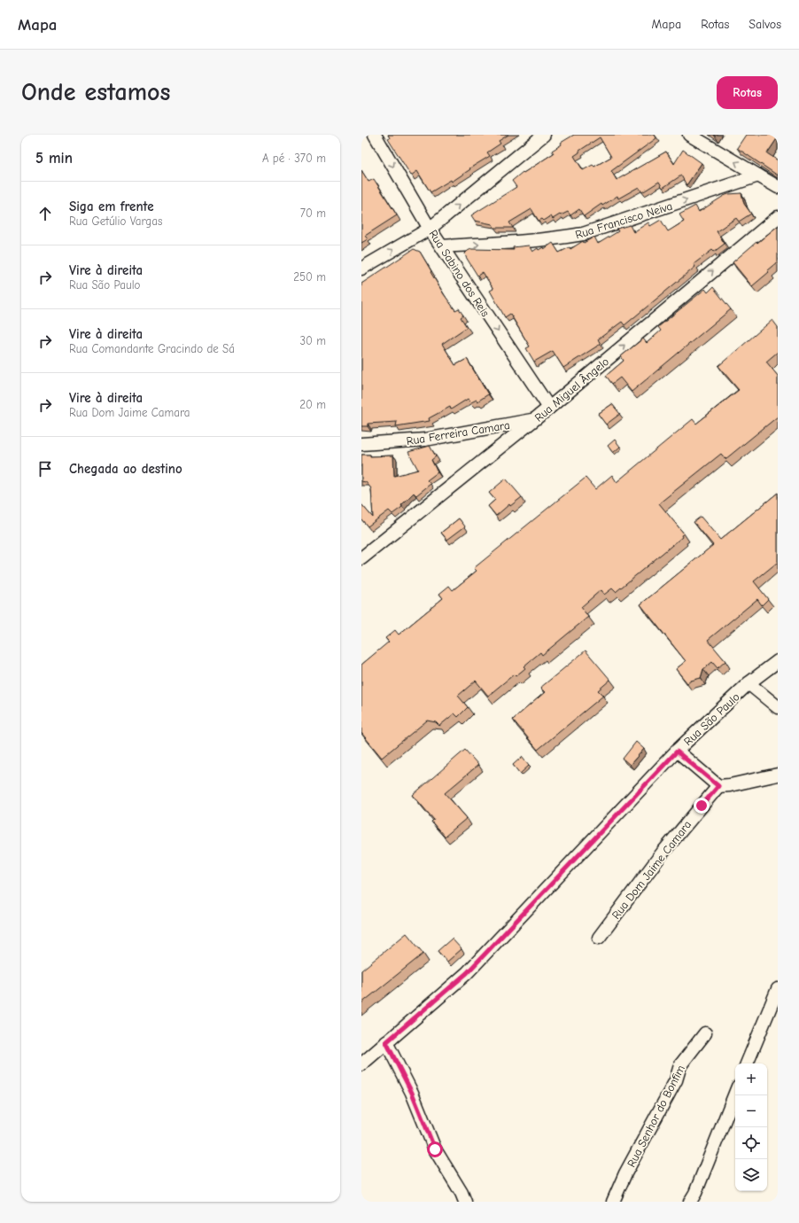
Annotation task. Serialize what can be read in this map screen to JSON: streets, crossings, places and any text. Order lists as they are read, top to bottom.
{
  "streets": {
    "street": [
      "Rua Francisco Neiva",
      "Rua Sabino dos Reis",
      "Rua Miguel Ângelo",
      "Rua Ferreira Camara",
      "Rua São Paulo",
      "Rua Dom Jaime Camara",
      "Rua Senhor do Bonfim"
    ]
  },
  "crossings": [
    ["Rua Francisco Neiva", "Rua Sabino dos Reis"],
    ["Rua Sabino dos Reis", "Rua Miguel Ângelo"],
    ["Rua Miguel Ângelo", "Rua Ferreira Camara"]
  ],
  "one_way": ["Rua Francisco Neiva", "Rua Sabino dos Reis", "Rua Miguel Ângelo"],
  "page": {
    "header": "Mapa",
    "nav": ["Mapa", "Rotas", "Salvos"],
    "buttons": "Rotas",
    "title": "Onde estamos",
    "heading": ["5 min", "A pé · 370 m"],
    "list": [
      ["Siga em frente", "Rua Getúlio Vargas", "70 m"],
      ["Vire à direita", "Rua São Paulo", "250 m"],
      ["Vire à direita", "Rua Comandante Gracindo de Sá", "30 m"],
      ["Vire à direita", "Rua Dom Jaime Camara", "20 m"],
      "Chegada ao destino"
    ],
    "map_buttons": ["+", "−"]
  }
}
